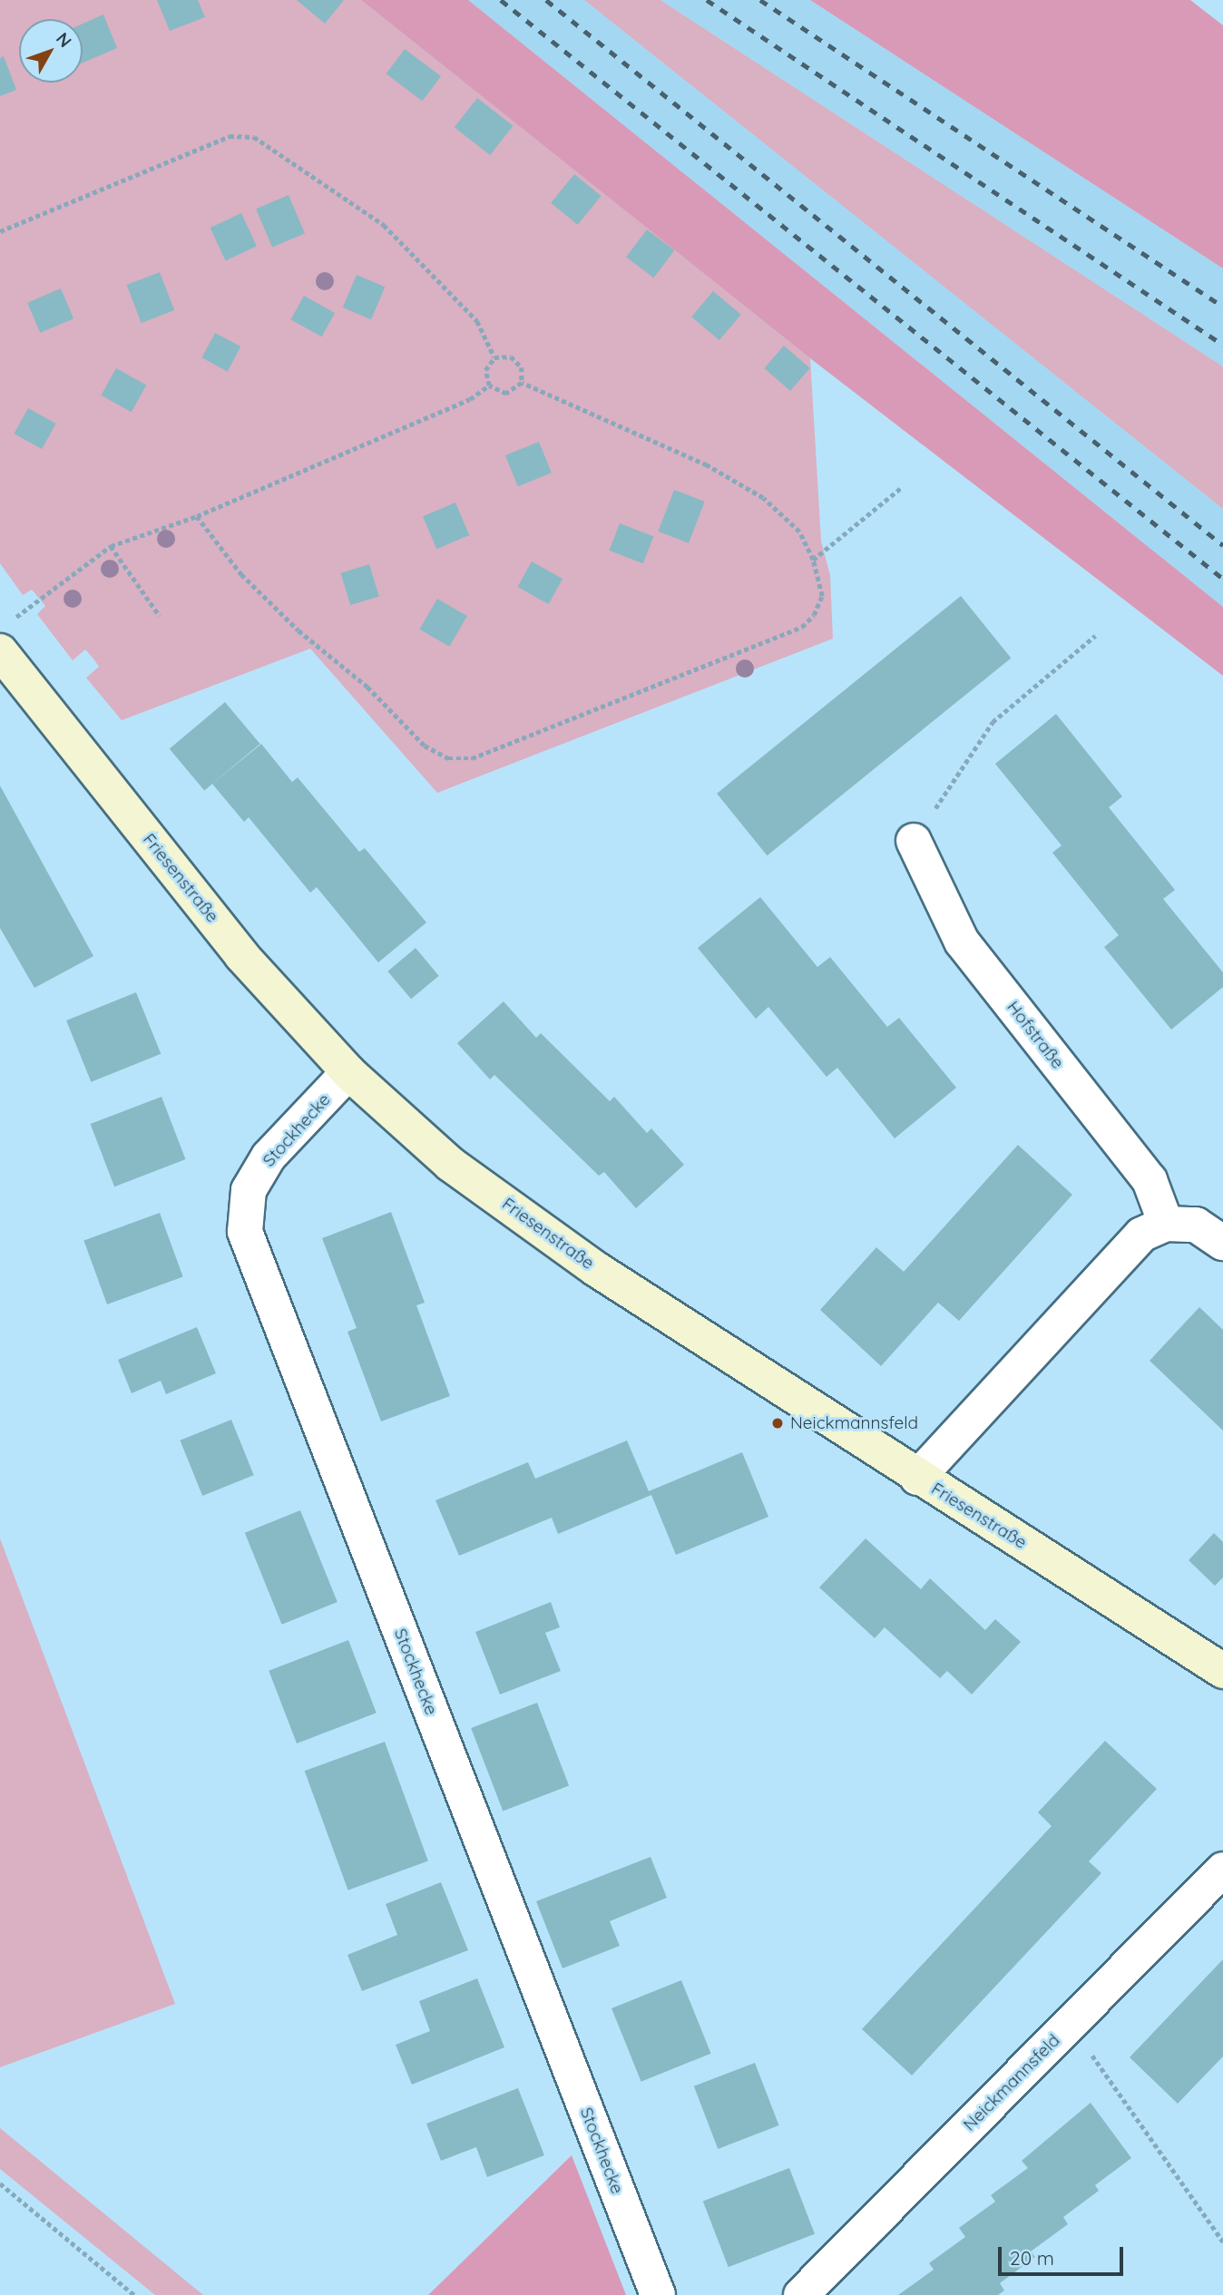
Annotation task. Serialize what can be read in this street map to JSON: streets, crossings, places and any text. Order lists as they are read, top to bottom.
{
  "streets": {
    "street": [
      "Friesenstraße",
      "Hofstraße",
      "Stockhecke",
      "Neickmannsfeld"
    ]
  },
  "crossings": [
    ["Friesenstraße", "Stockhecke"]
  ],
  "places": ["Neickmannsfeld"],
  "scale_bar": "20 m",
  "north": "top right"
}
